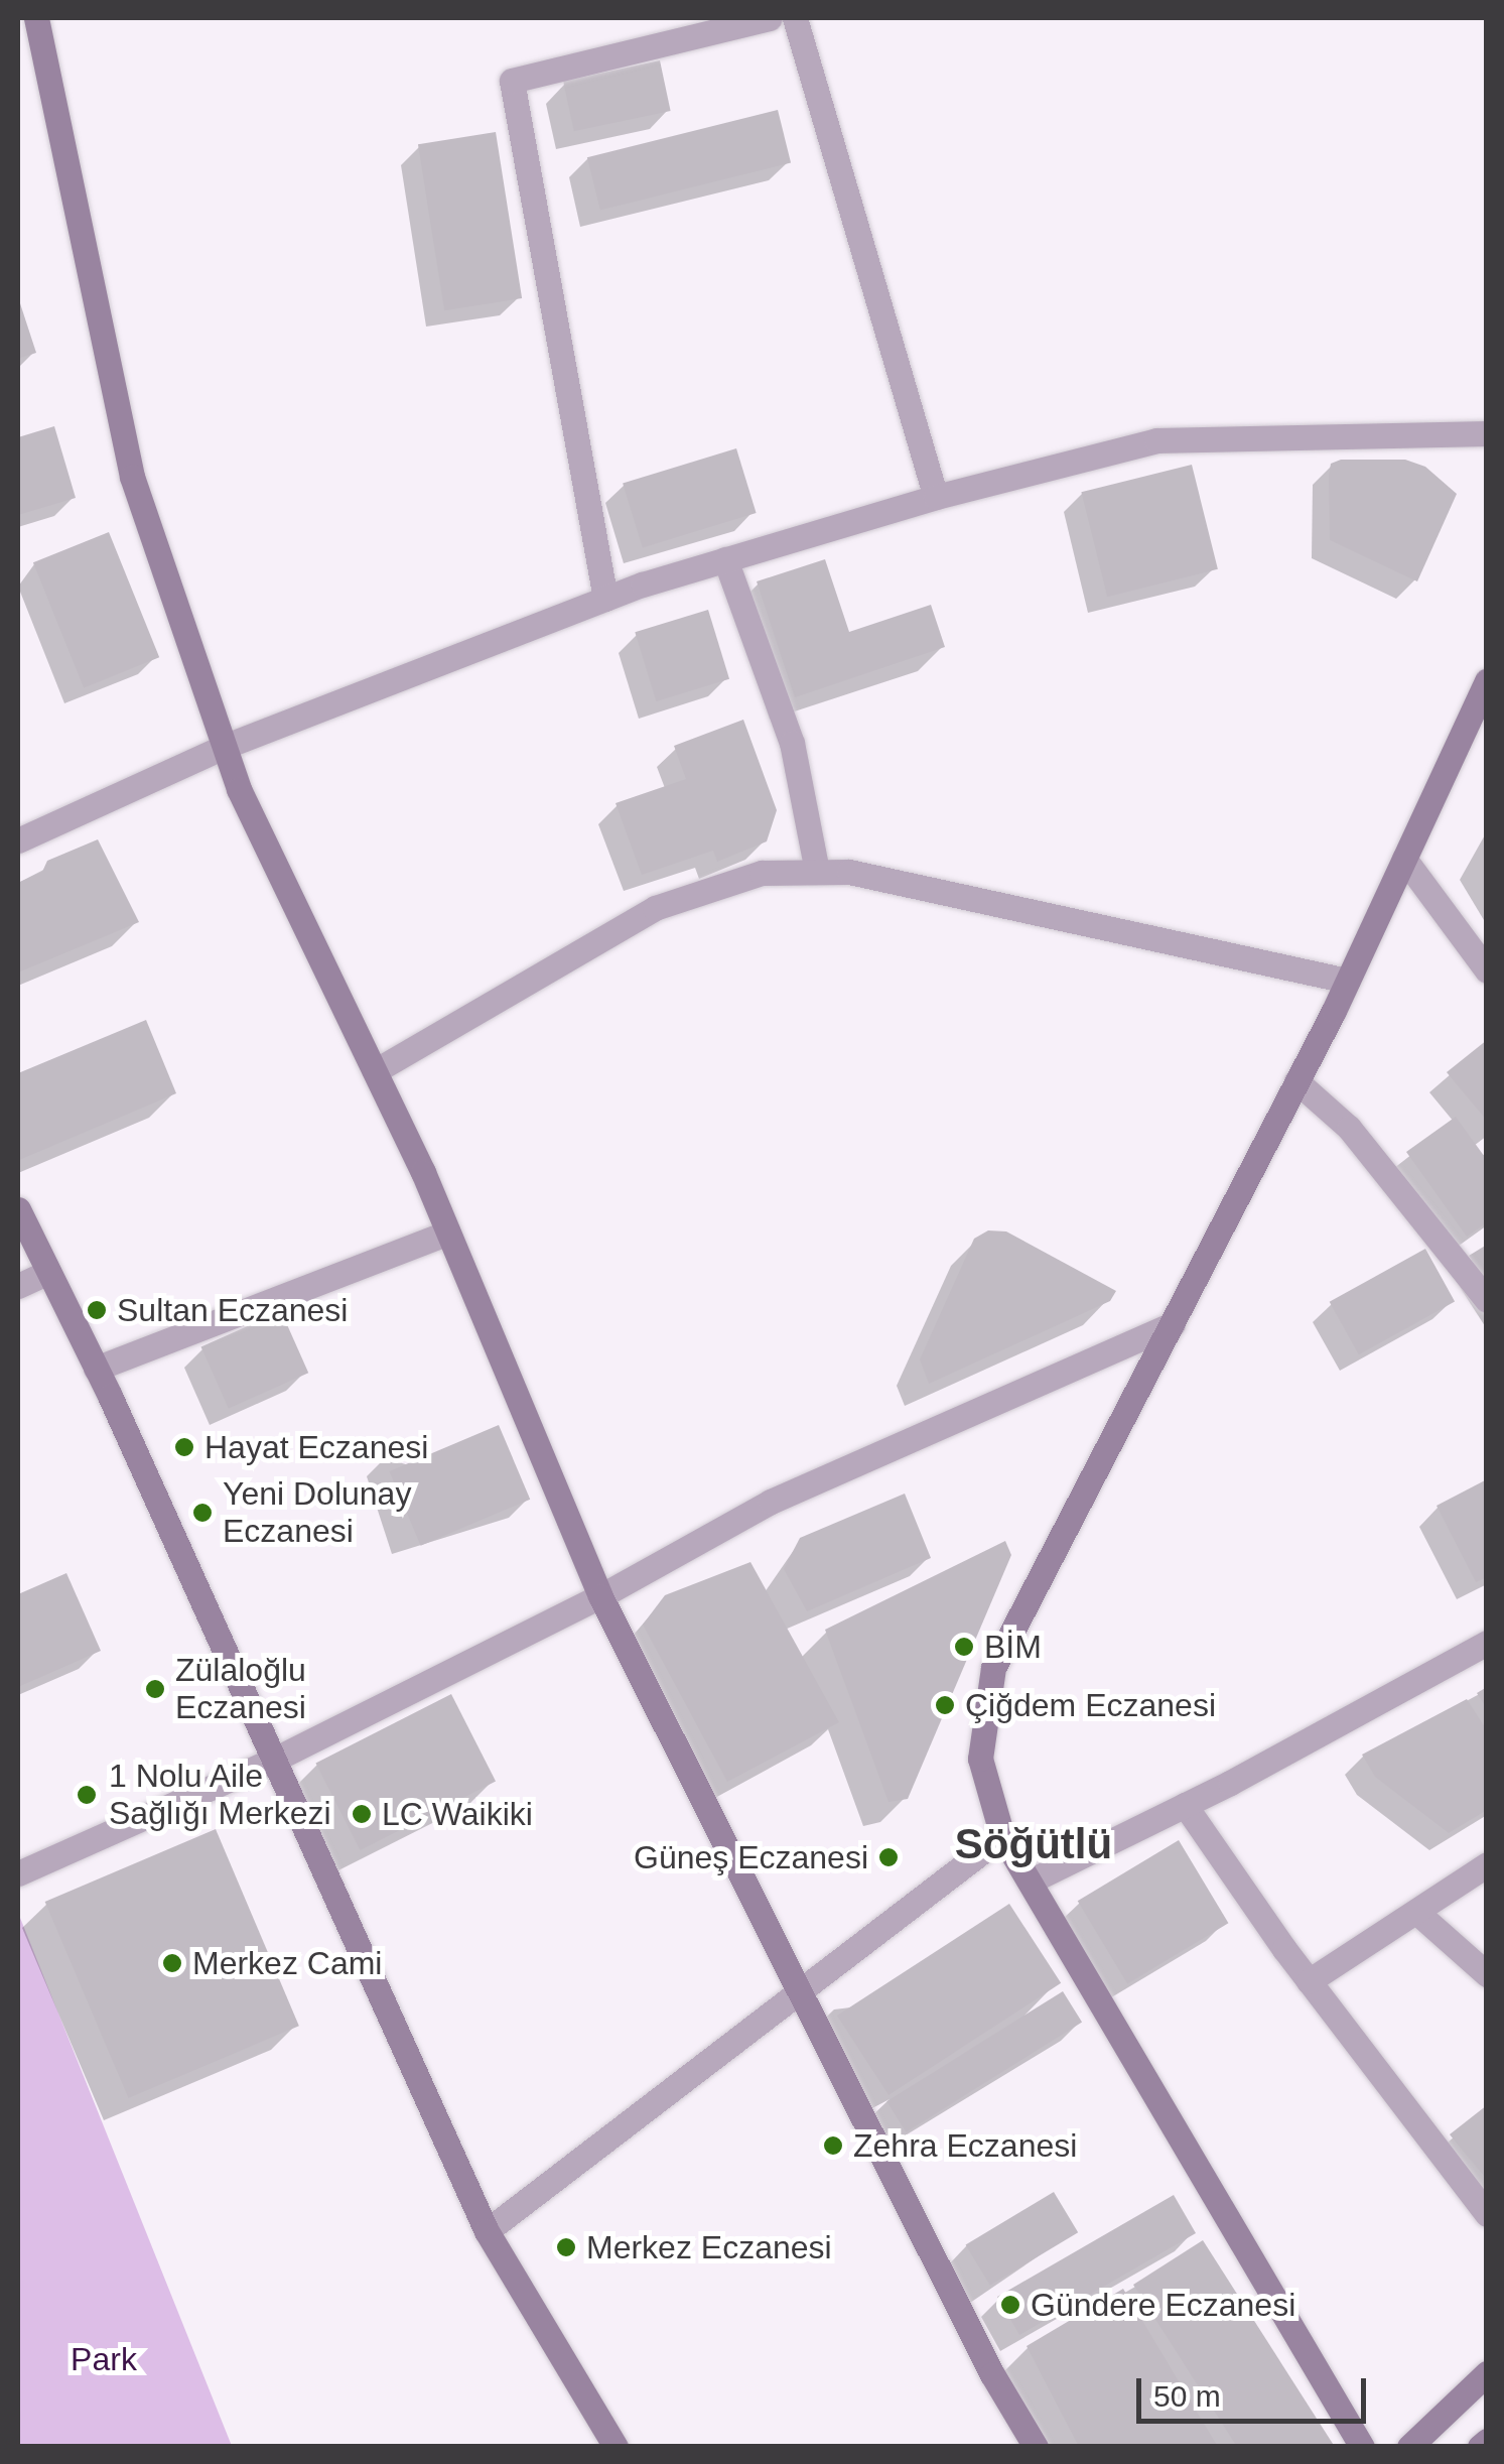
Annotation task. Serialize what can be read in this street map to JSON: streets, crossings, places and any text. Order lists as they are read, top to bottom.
{
  "districts": ["Söğütlü"],
  "parks": ["Park"],
  "places": [
    "Sultan Eczanesi",
    "Hayat Eczanesi",
    "Yeni Dolunay Eczanesi",
    "BİM",
    "Zülaloğlu Eczanesi",
    "Çiğdem Eczanesi",
    "1 Nolu Aile Sağlığı Merkezi",
    "LC Waikiki",
    "Güneş Eczanesi",
    "Merkez Cami",
    "Zehra Eczanesi",
    "Merkez Eczanesi",
    "Gündere Eczanesi"
  ],
  "scale_bar": "50 m"
}
